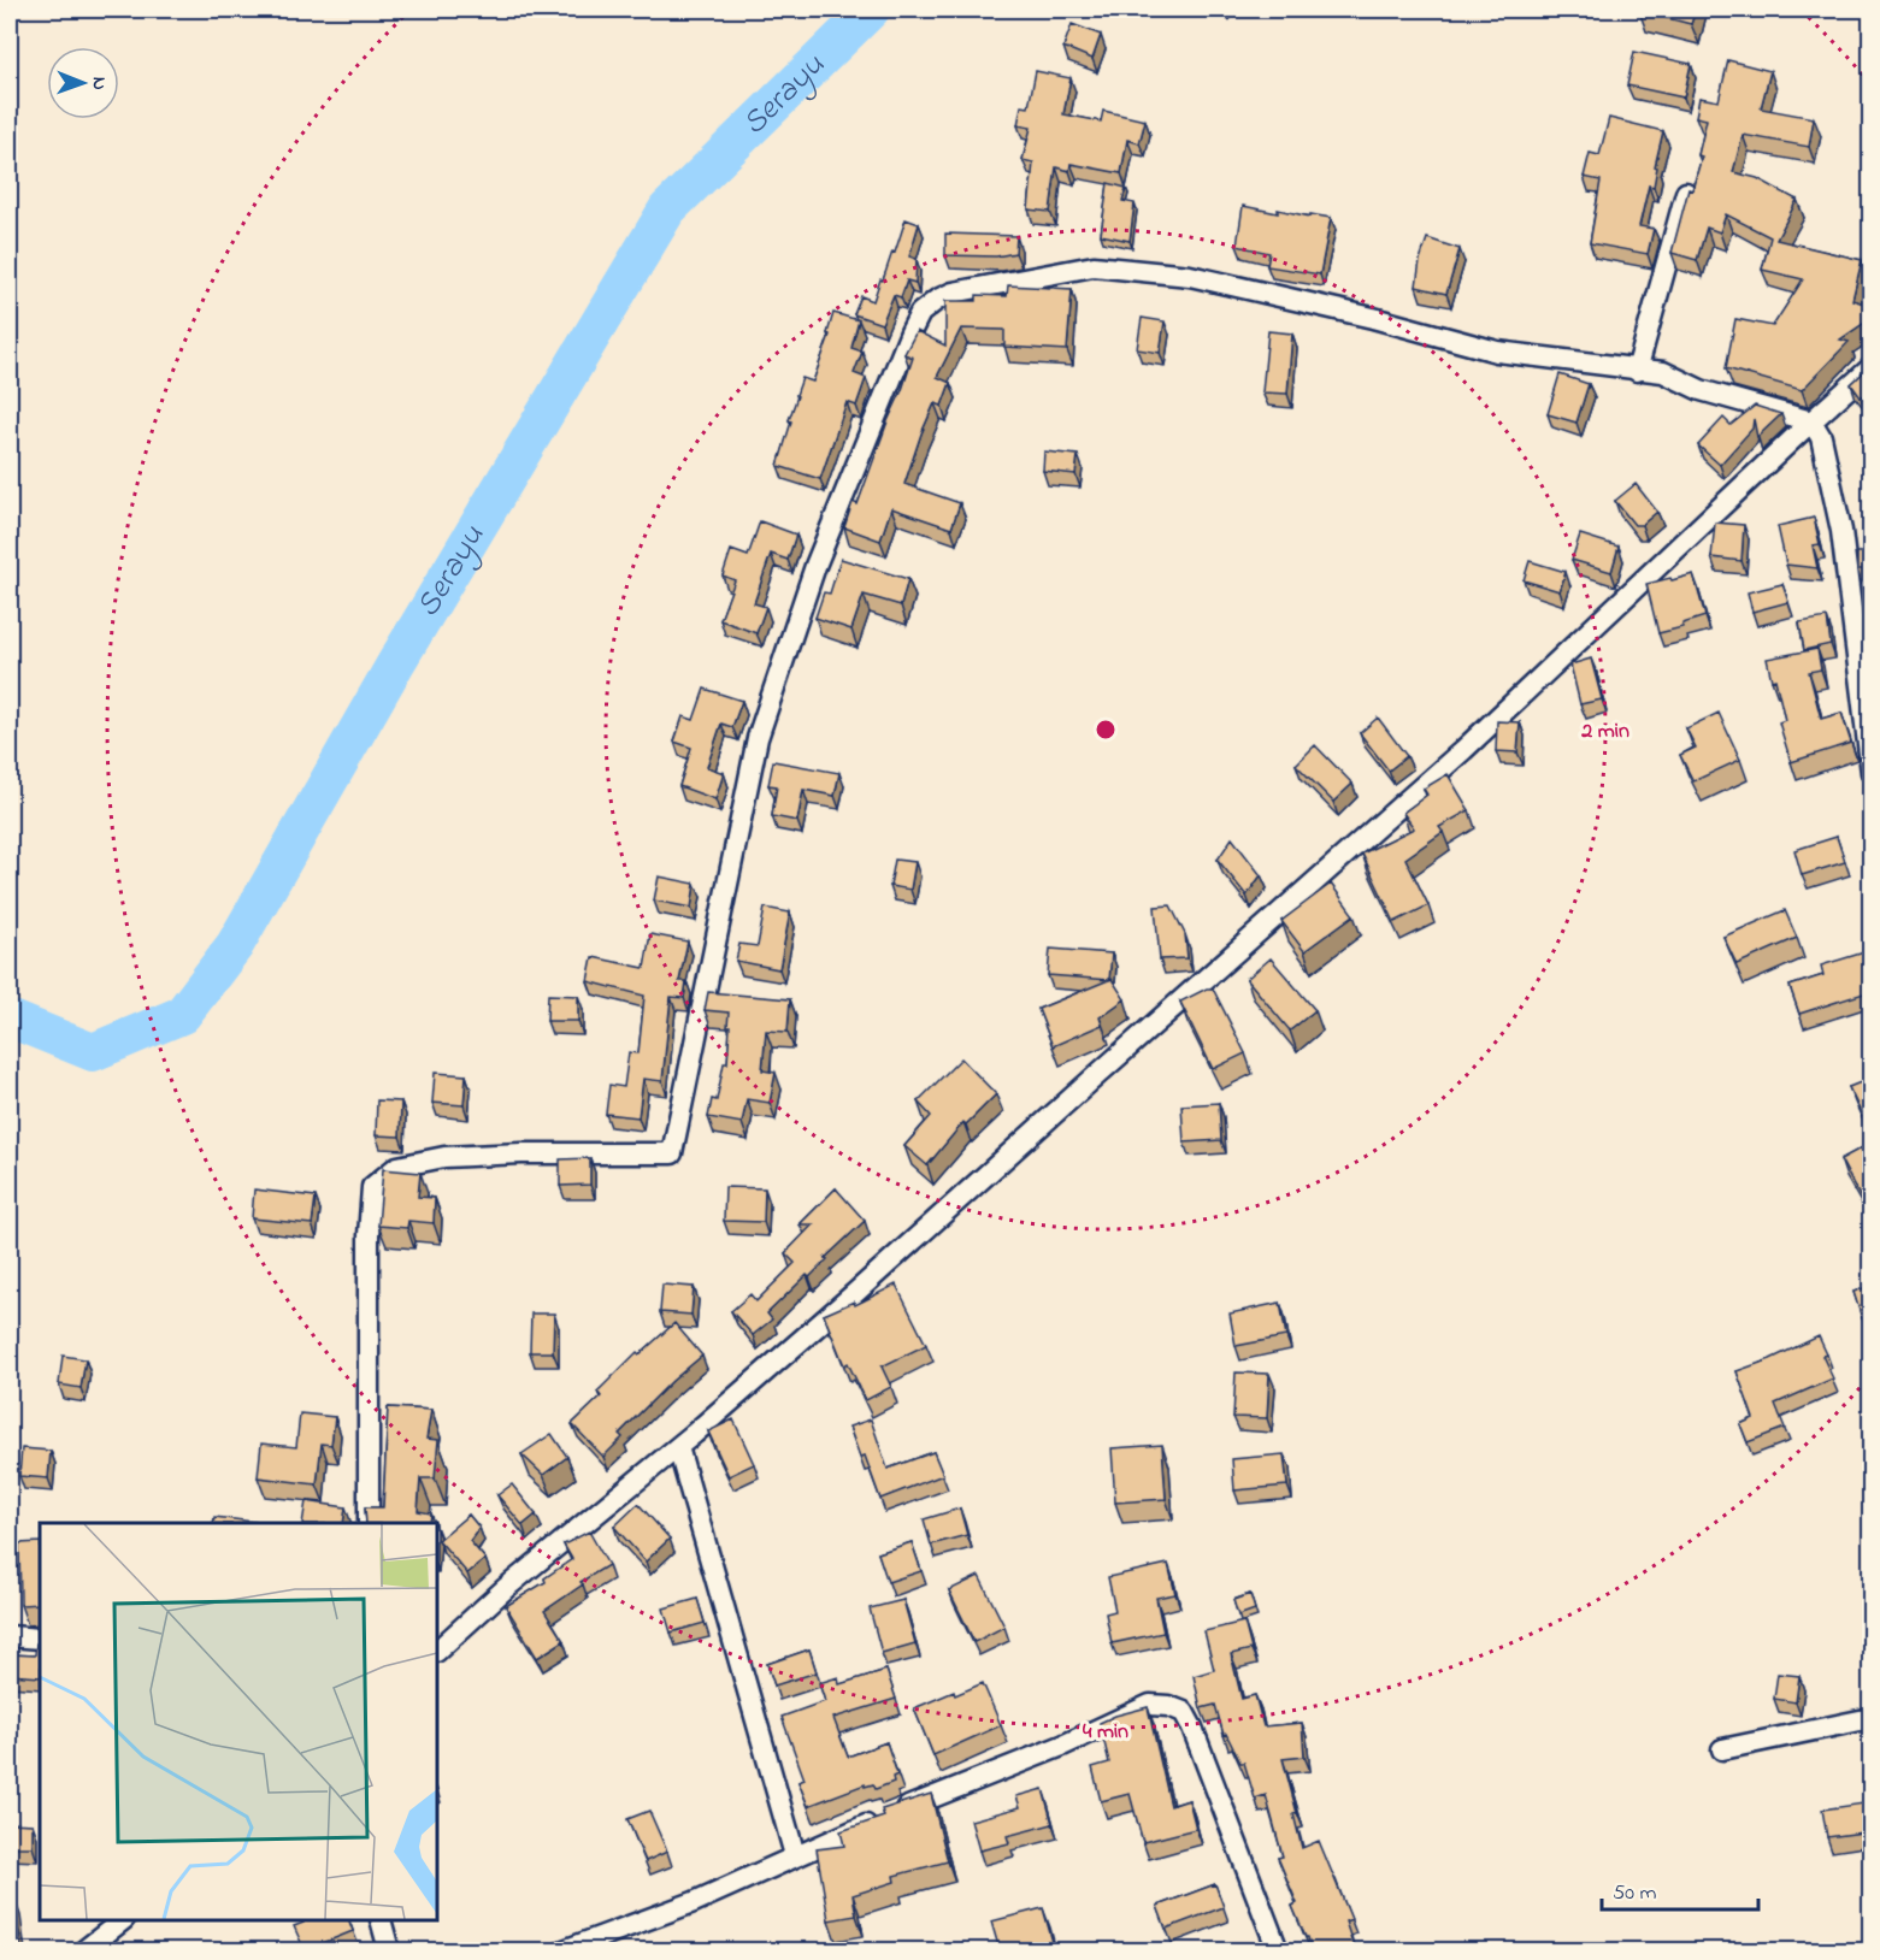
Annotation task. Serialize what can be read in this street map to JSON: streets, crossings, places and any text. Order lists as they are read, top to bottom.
{
  "water": ["Serayu"],
  "scale_bar": "50 m",
  "north": "right",
  "rings": ["2 min", "4 min"]
}
